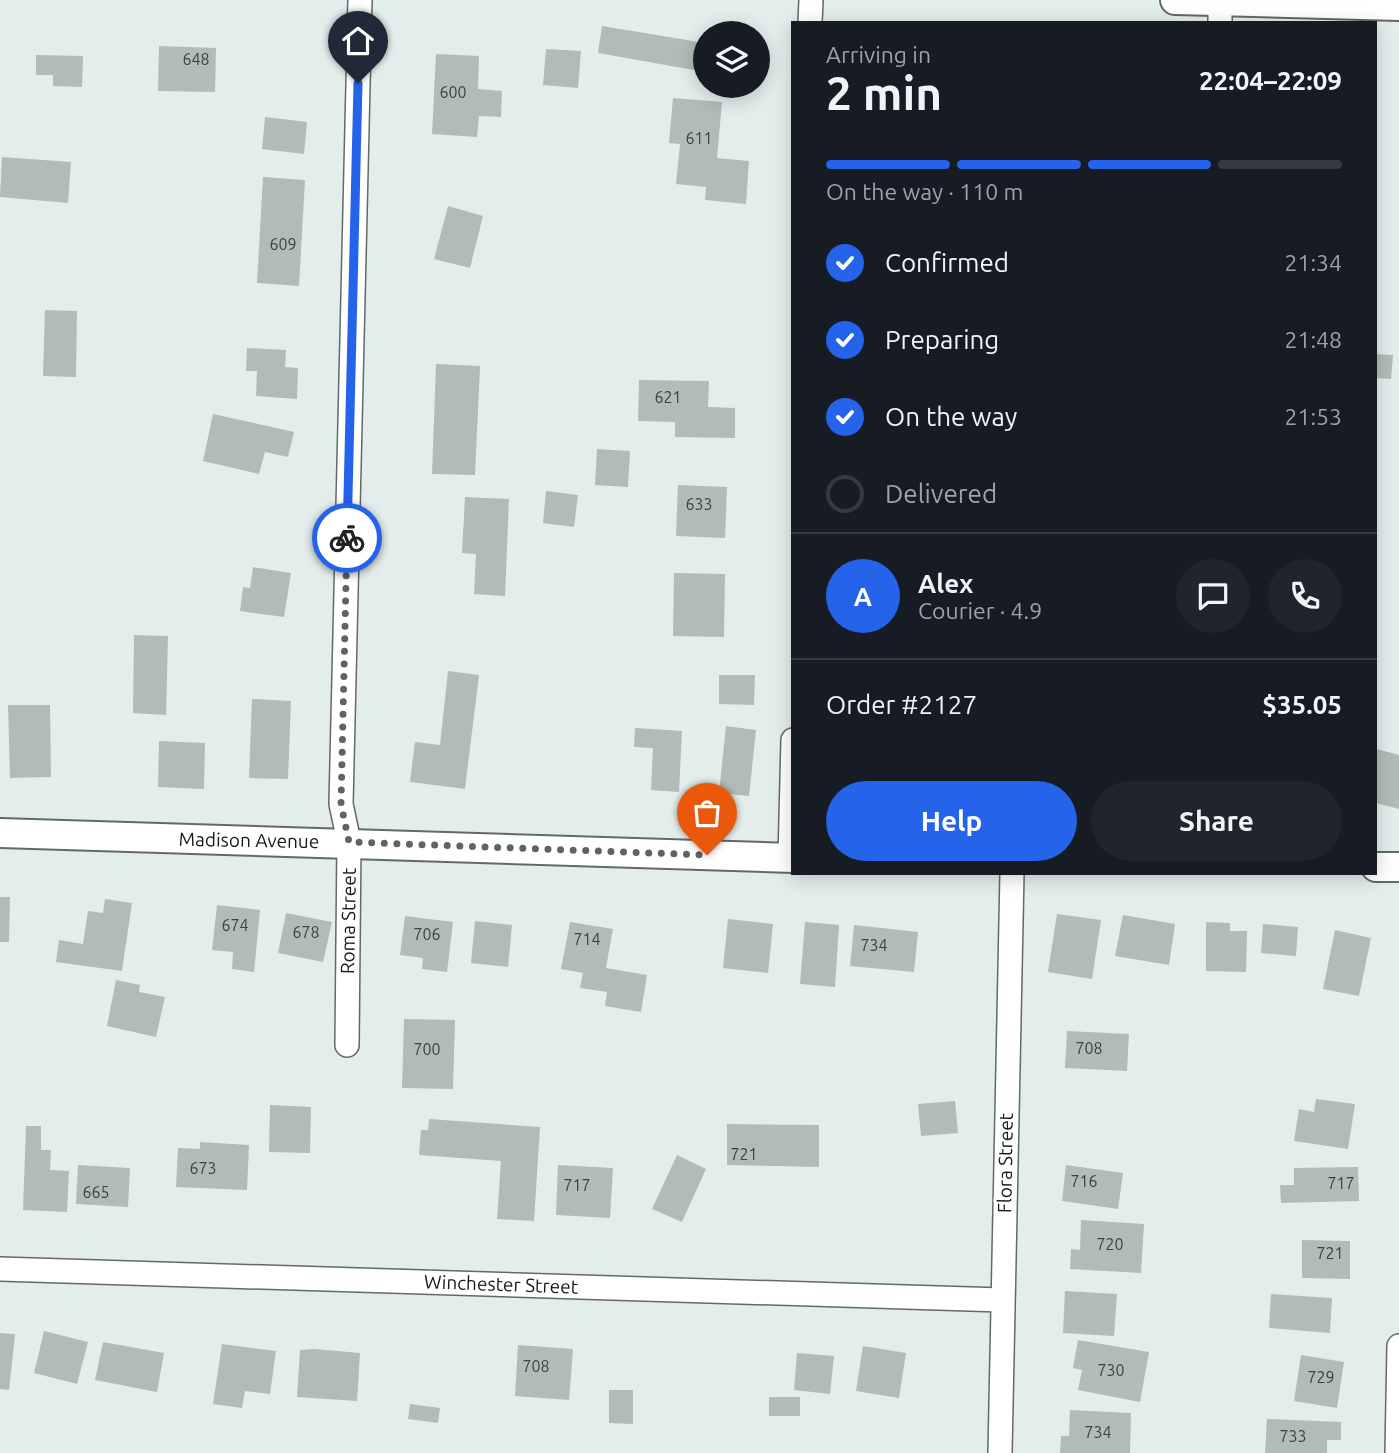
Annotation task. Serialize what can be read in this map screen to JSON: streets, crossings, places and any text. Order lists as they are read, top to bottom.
{
  "streets": {
    "street": [
      "Madison Avenue",
      "Roma Street",
      "Flora Street",
      "Winchester Street"
    ]
  },
  "crossings": [
    ["Madison Avenue", "Roma Street"],
    ["Flora Street", "Winchester Street"]
  ],
  "house_numbers": [
    "648",
    "600",
    "611",
    "609",
    "621",
    "633",
    "674",
    "678",
    "706",
    "714",
    "734",
    "708",
    "700",
    "721",
    "673",
    "716",
    "717",
    "717",
    "665",
    "720",
    "721",
    "708",
    "730",
    "729",
    "734",
    "733"
  ],
  "page": {
    "heading": ["2 min", "Arriving in", "22:04–22:09"],
    "panel": [
      "Alex",
      "Courier · 4.9",
      "Order #2127",
      "$35.05"
    ],
    "bar": "On the way · 110 m",
    "list": [
      ["Confirmed", "21:34"],
      ["Preparing", "21:48"],
      ["On the way", "21:53"],
      "Delivered"
    ],
    "round": "A",
    "buttons": ["Help", "Share"]
  }
}
